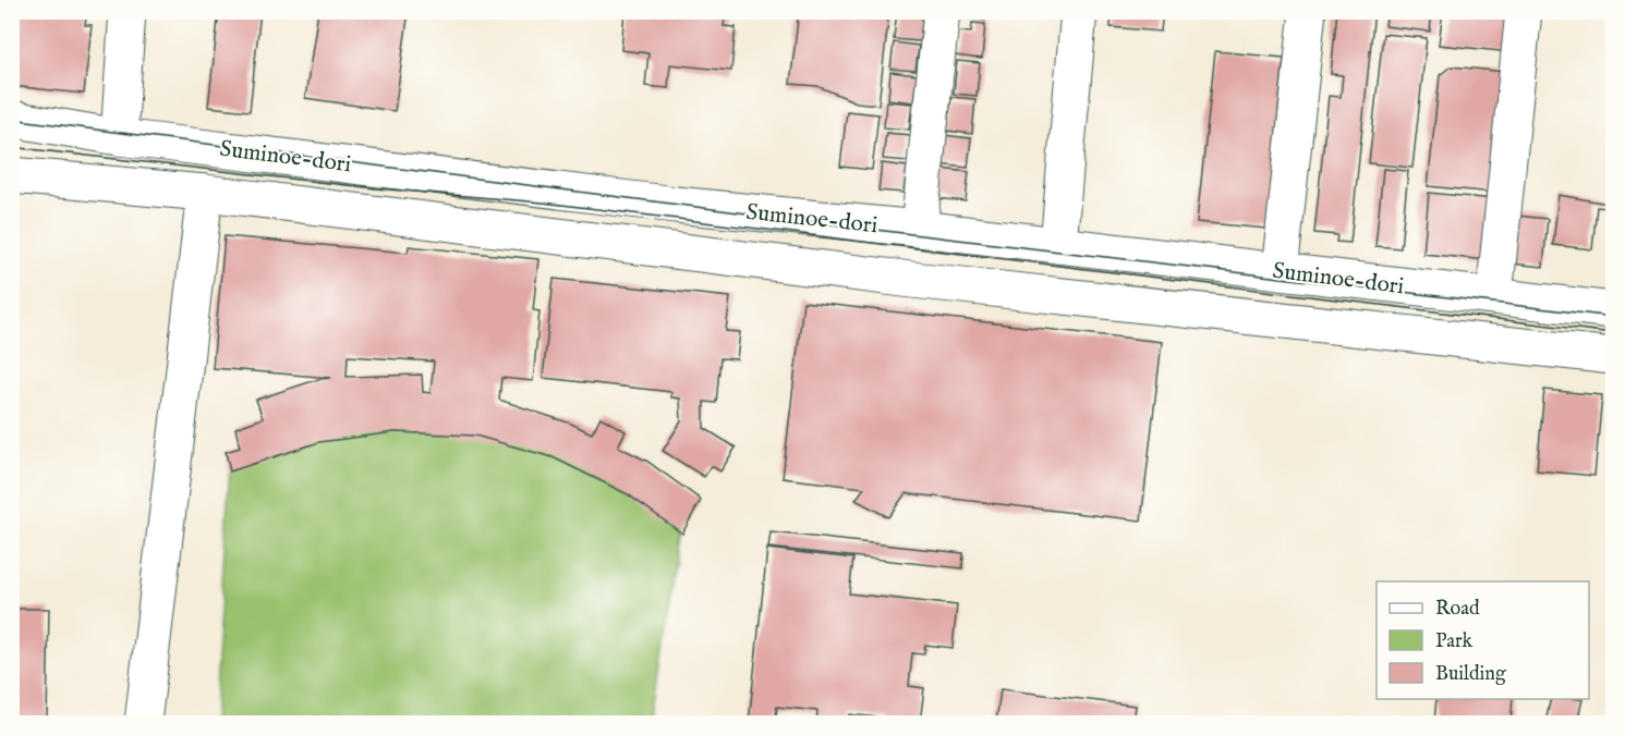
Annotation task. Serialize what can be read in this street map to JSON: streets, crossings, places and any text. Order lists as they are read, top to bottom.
{
  "streets": {
    "main road": ["Suminoe-dori"]
  },
  "legend": ["Road", "Park", "Building"]
}
